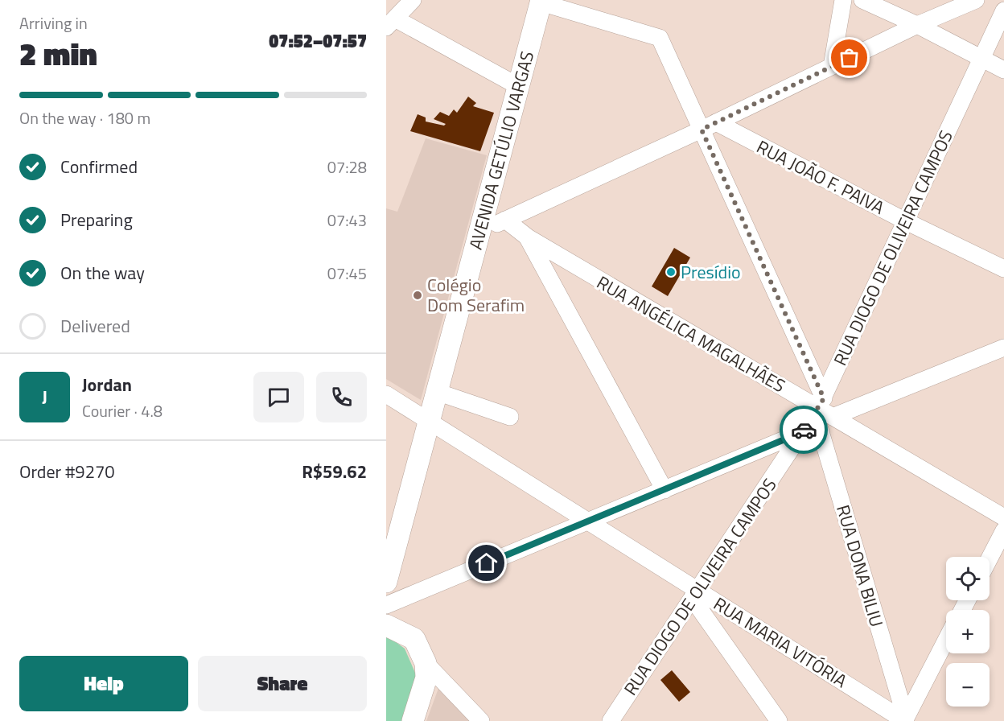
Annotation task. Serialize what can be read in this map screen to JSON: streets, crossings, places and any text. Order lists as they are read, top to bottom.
{
  "streets": {
    "main road": ["AVENIDA GETÚLIO VARGAS"],
    "street": [
      "RUA JOÃO F. PAIVA",
      "RUA DIOGO DE OLIVEIRA CAMPOS",
      "RUA ANGÉLICA MAGALHÃES",
      "RUA DONA BILIU",
      "RUA MARIA VITÓRIA"
    ]
  },
  "crossings": [
    ["AVENIDA GETÚLIO VARGAS", "RUA DONA BILIU"],
    ["AVENIDA GETÚLIO VARGAS", "RUA MARIA VITÓRIA"],
    ["RUA JOÃO F. PAIVA", "RUA DIOGO DE OLIVEIRA CAMPOS"],
    ["RUA JOÃO F. PAIVA", "RUA DONA BILIU"],
    ["RUA DIOGO DE OLIVEIRA CAMPOS", "RUA ANGÉLICA MAGALHÃES"],
    ["RUA DIOGO DE OLIVEIRA CAMPOS", "RUA DONA BILIU"],
    ["RUA DIOGO DE OLIVEIRA CAMPOS", "RUA MARIA VITÓRIA"],
    ["RUA ANGÉLICA MAGALHÃES", "RUA DONA BILIU"],
    ["RUA DONA BILIU", "RUA MARIA VITÓRIA"]
  ],
  "places": ["Presídio", "Colégio Dom Serafim"],
  "page": {
    "heading": ["2 min", "Arriving in", "07:52–07:57"],
    "panel": [
      "Jordan",
      "Courier · 4.8",
      "Order #9270",
      "R$59.62"
    ],
    "bar": "On the way · 180 m",
    "list": [
      ["Confirmed", "07:28"],
      ["Preparing", "07:43"],
      ["On the way", "07:45"],
      "Delivered"
    ],
    "round": "J",
    "map_buttons": ["+", "−"],
    "buttons": ["Help", "Share"]
  }
}
